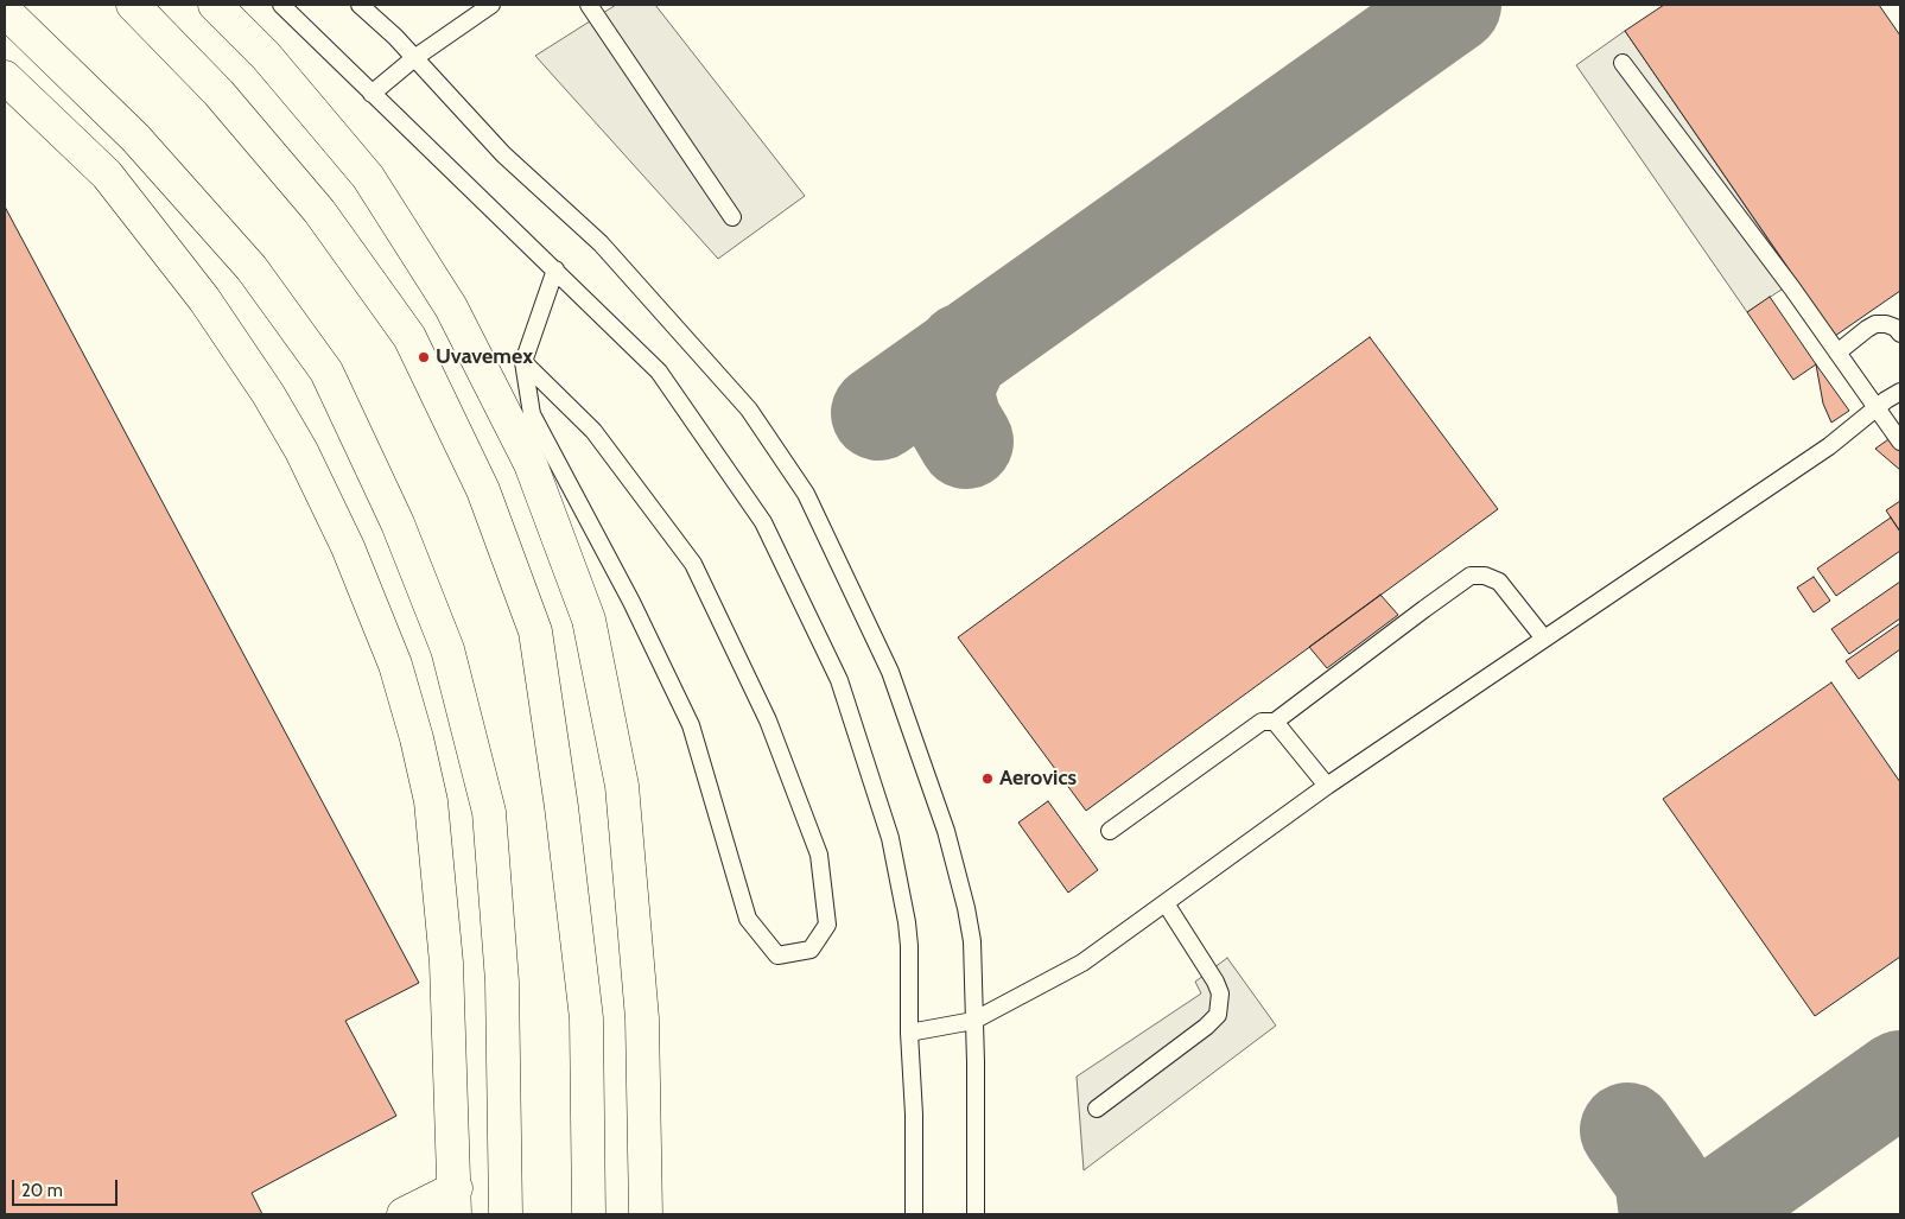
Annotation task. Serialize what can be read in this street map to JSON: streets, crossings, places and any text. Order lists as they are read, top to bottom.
{
  "places": ["Uvavemex", "Aerovics"],
  "scale_bar": "20 m"
}
